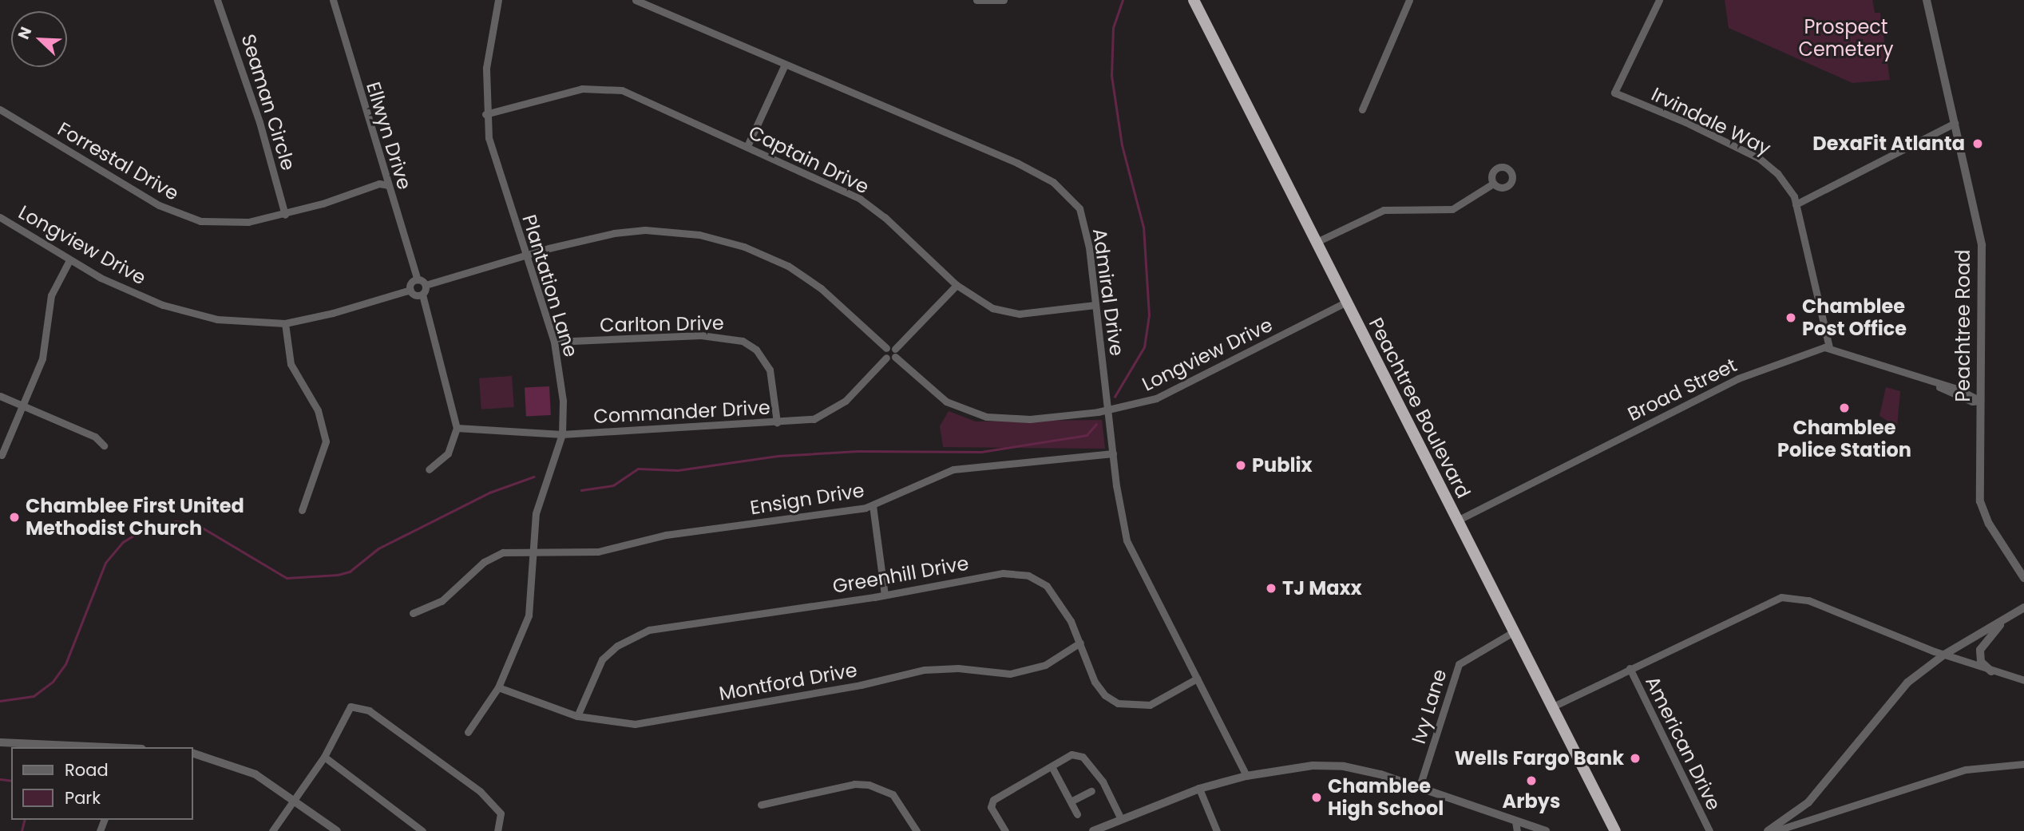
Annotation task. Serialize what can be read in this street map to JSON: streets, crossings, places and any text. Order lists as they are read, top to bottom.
{
  "streets": {
    "highway": ["Peachtree Boulevard"],
    "street": [
      "Seaman Circle",
      "Irvindale Way",
      "Ellwyn Drive",
      "Captain Drive",
      "Forrestal Drive",
      "Longview Drive",
      "Plantation Lane",
      "Admiral Drive",
      "Carlton Drive",
      "Peachtree Road",
      "Broad Street",
      "Commander Drive",
      "Ensign Drive",
      "Greenhill Drive",
      "Montford Drive",
      "Ivy Lane",
      "American Drive"
    ]
  },
  "crossings": [
    ["Seaman Circle", "Forrestal Drive"],
    ["Irvindale Way", "Broad Street"],
    ["Ellwyn Drive", "Forrestal Drive"],
    ["Ellwyn Drive", "Longview Drive"],
    ["Captain Drive", "Plantation Lane"],
    ["Captain Drive", "Admiral Drive"],
    ["Longview Drive", "Admiral Drive"],
    ["Longview Drive", "Peachtree Boulevard"],
    ["Plantation Lane", "Carlton Drive"],
    ["Plantation Lane", "Commander Drive"],
    ["Plantation Lane", "Ensign Drive"],
    ["Plantation Lane", "Montford Drive"],
    ["Admiral Drive", "Ensign Drive"],
    ["Admiral Drive", "Greenhill Drive"],
    ["Carlton Drive", "Commander Drive"],
    ["Broad Street", "Peachtree Boulevard"],
    ["Peachtree Boulevard", "Ivy Lane"],
    ["Greenhill Drive", "Montford Drive"]
  ],
  "parks": ["Prospect Cemetery"],
  "places": [
    "DexaFit Atlanta",
    "Chamblee Post Office",
    "Chamblee Police Station",
    "Publix",
    "Chamblee First United Methodist Church",
    "TJ Maxx",
    "Wells Fargo Bank",
    "Arbys",
    "Chamblee High School"
  ],
  "legend": ["Road", "Park"],
  "north": "top left"
}
